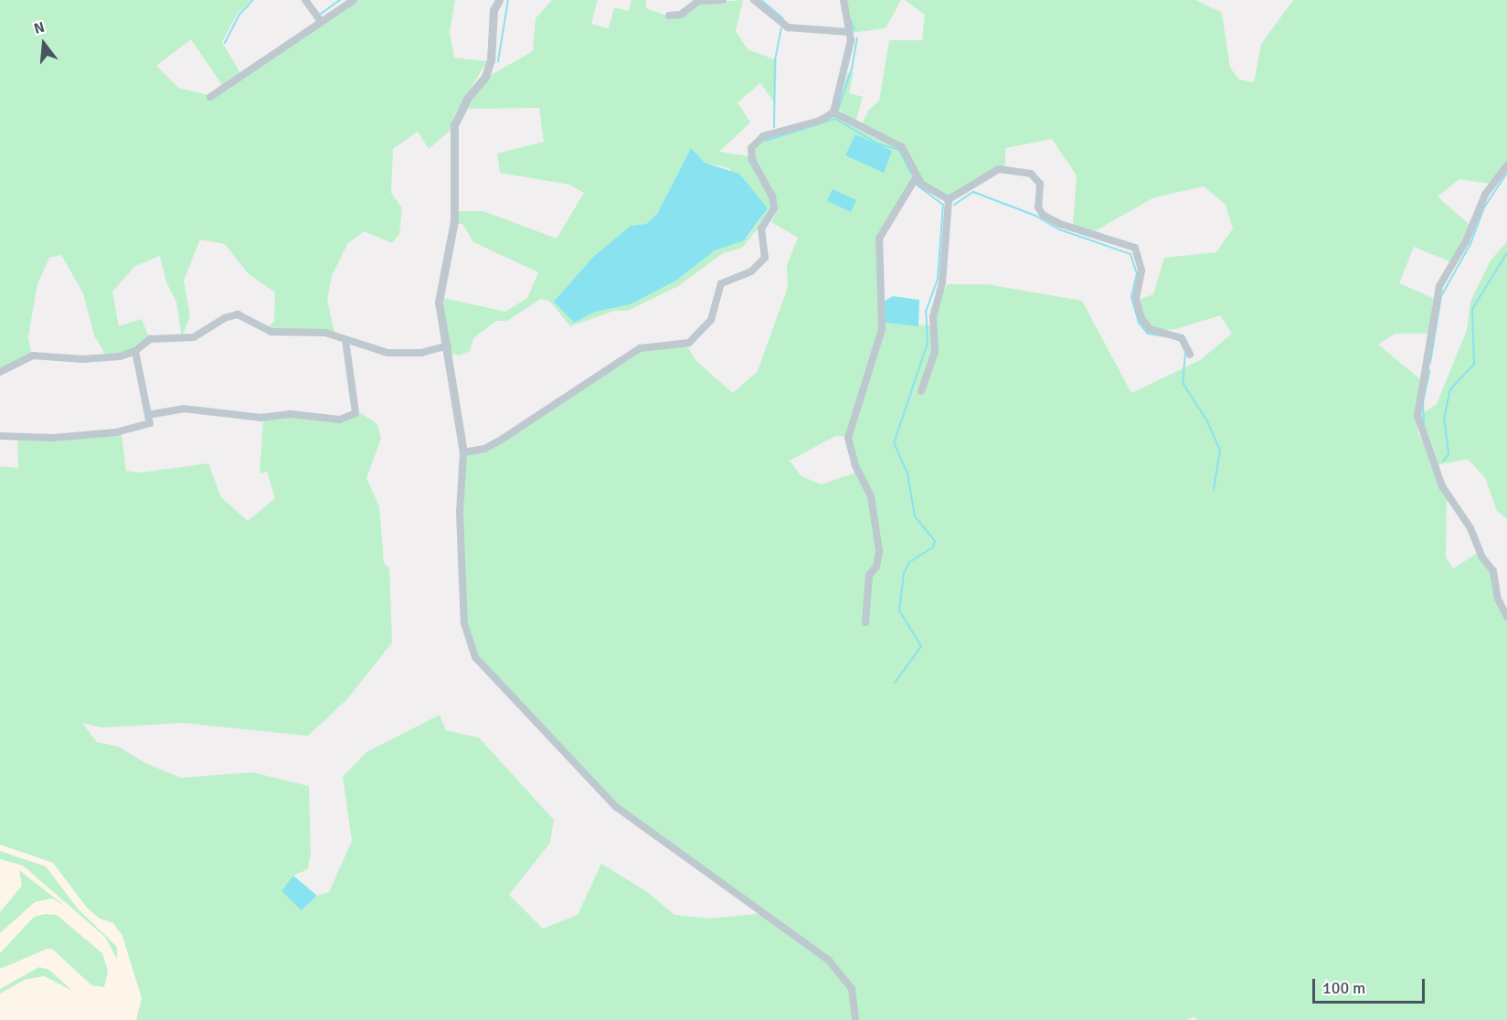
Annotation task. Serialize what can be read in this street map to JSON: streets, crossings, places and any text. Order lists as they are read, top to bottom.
{
  "scale_bar": "100 m",
  "north": "top"
}
